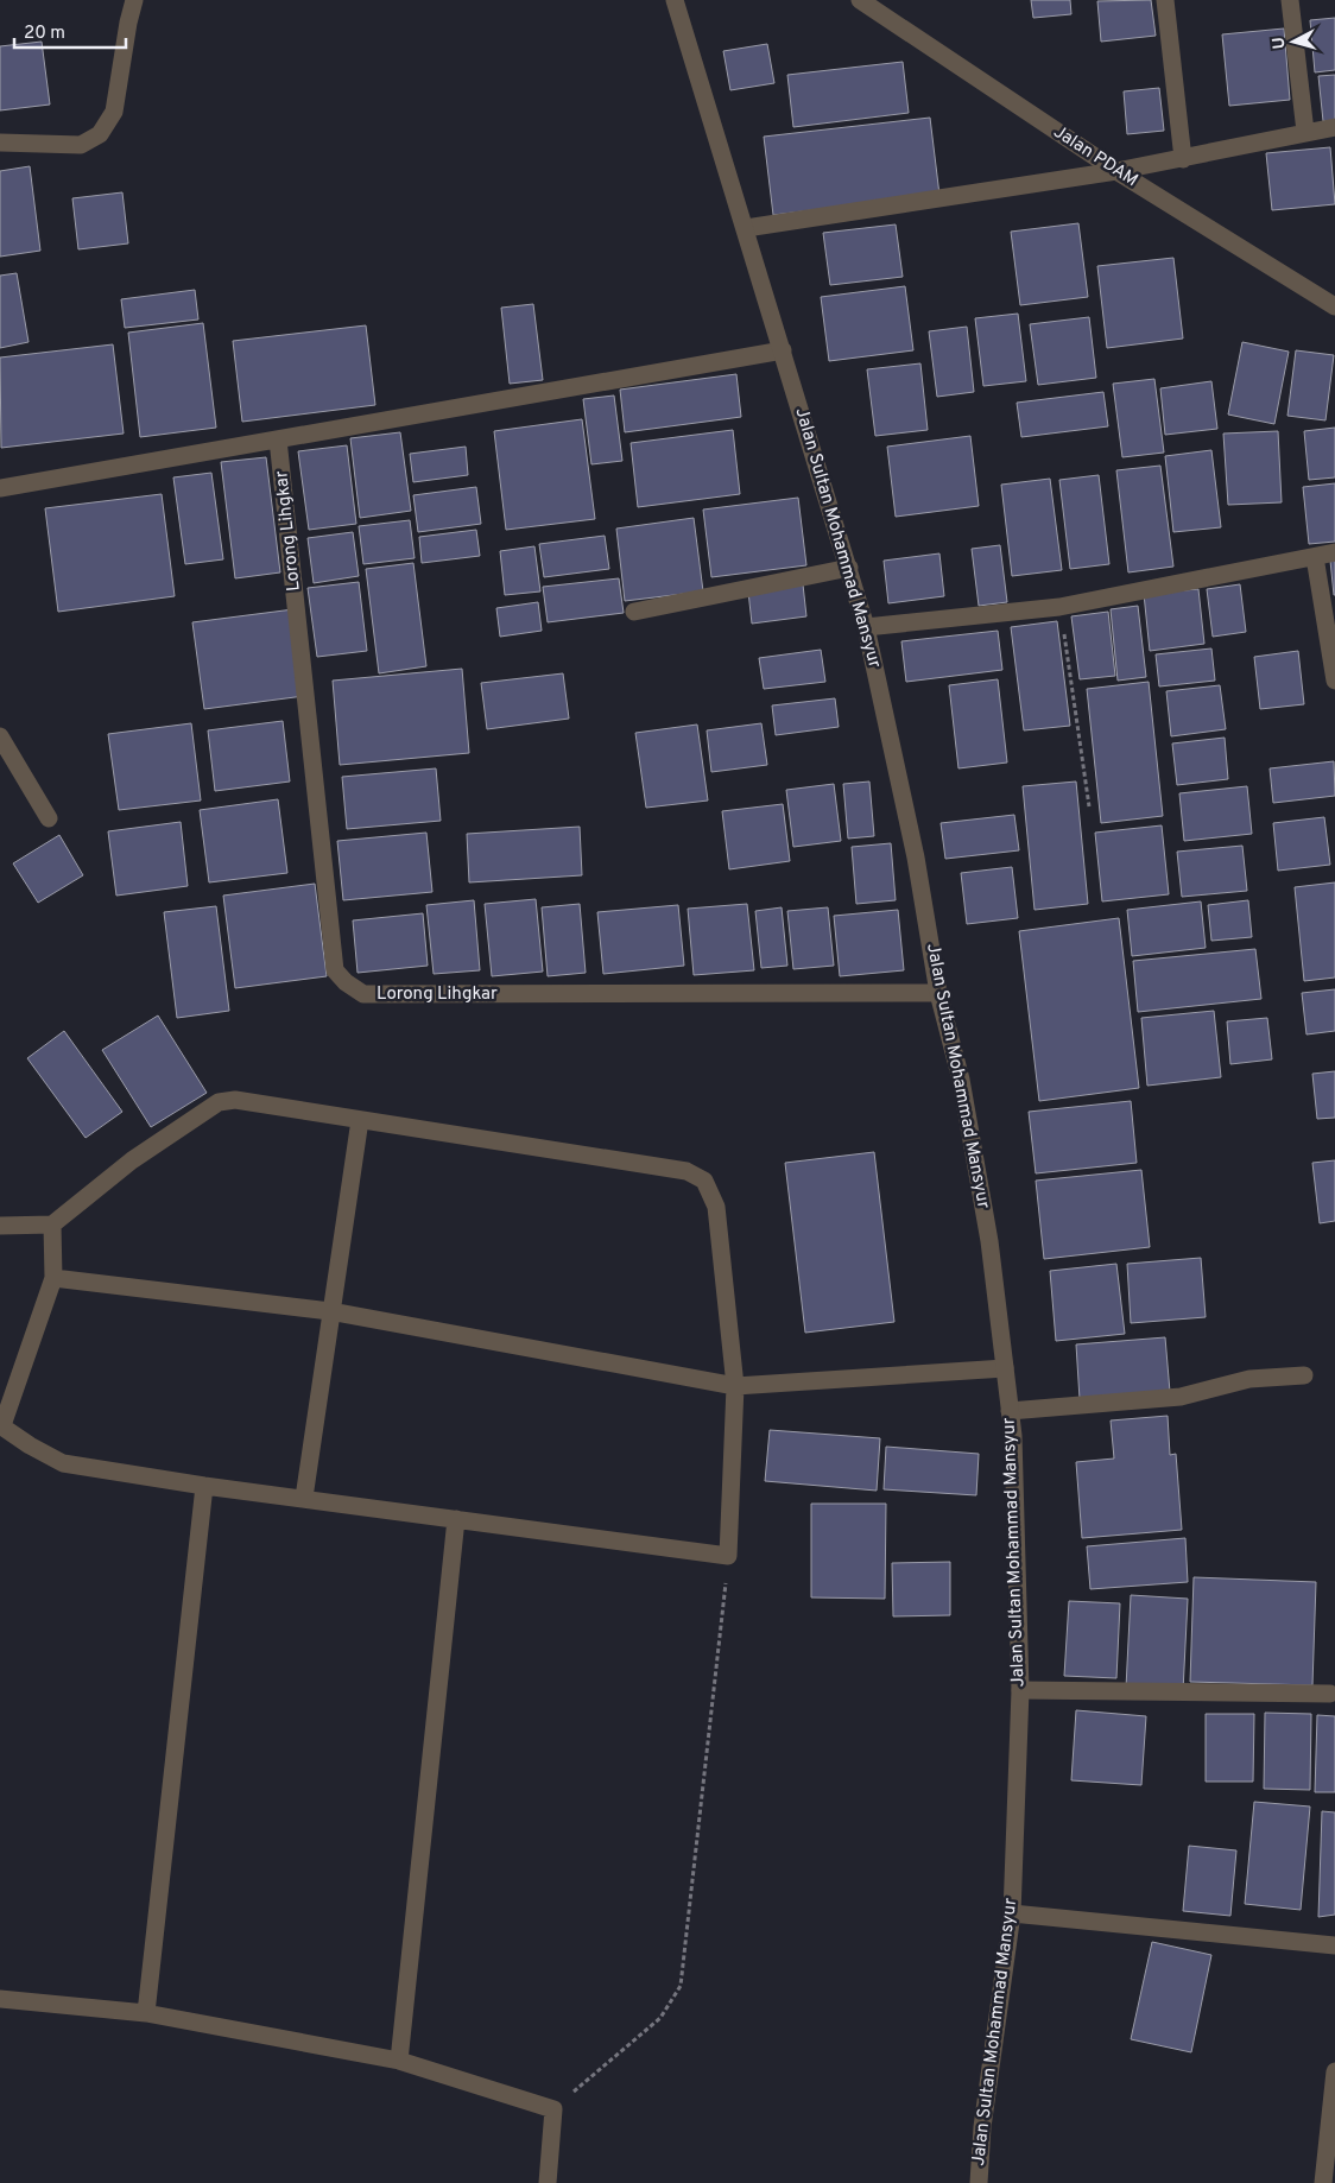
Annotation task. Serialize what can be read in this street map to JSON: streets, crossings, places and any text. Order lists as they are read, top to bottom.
{
  "streets": {
    "street": ["Jalan PDAM", "Lorong Lihgkar", "Jalan Sultan Mohammad Mansyur"]
  },
  "crossings": [
    ["Lorong Lihgkar", "Jalan Sultan Mohammad Mansyur"]
  ],
  "scale_bar": "20 m",
  "north": "left"
}
